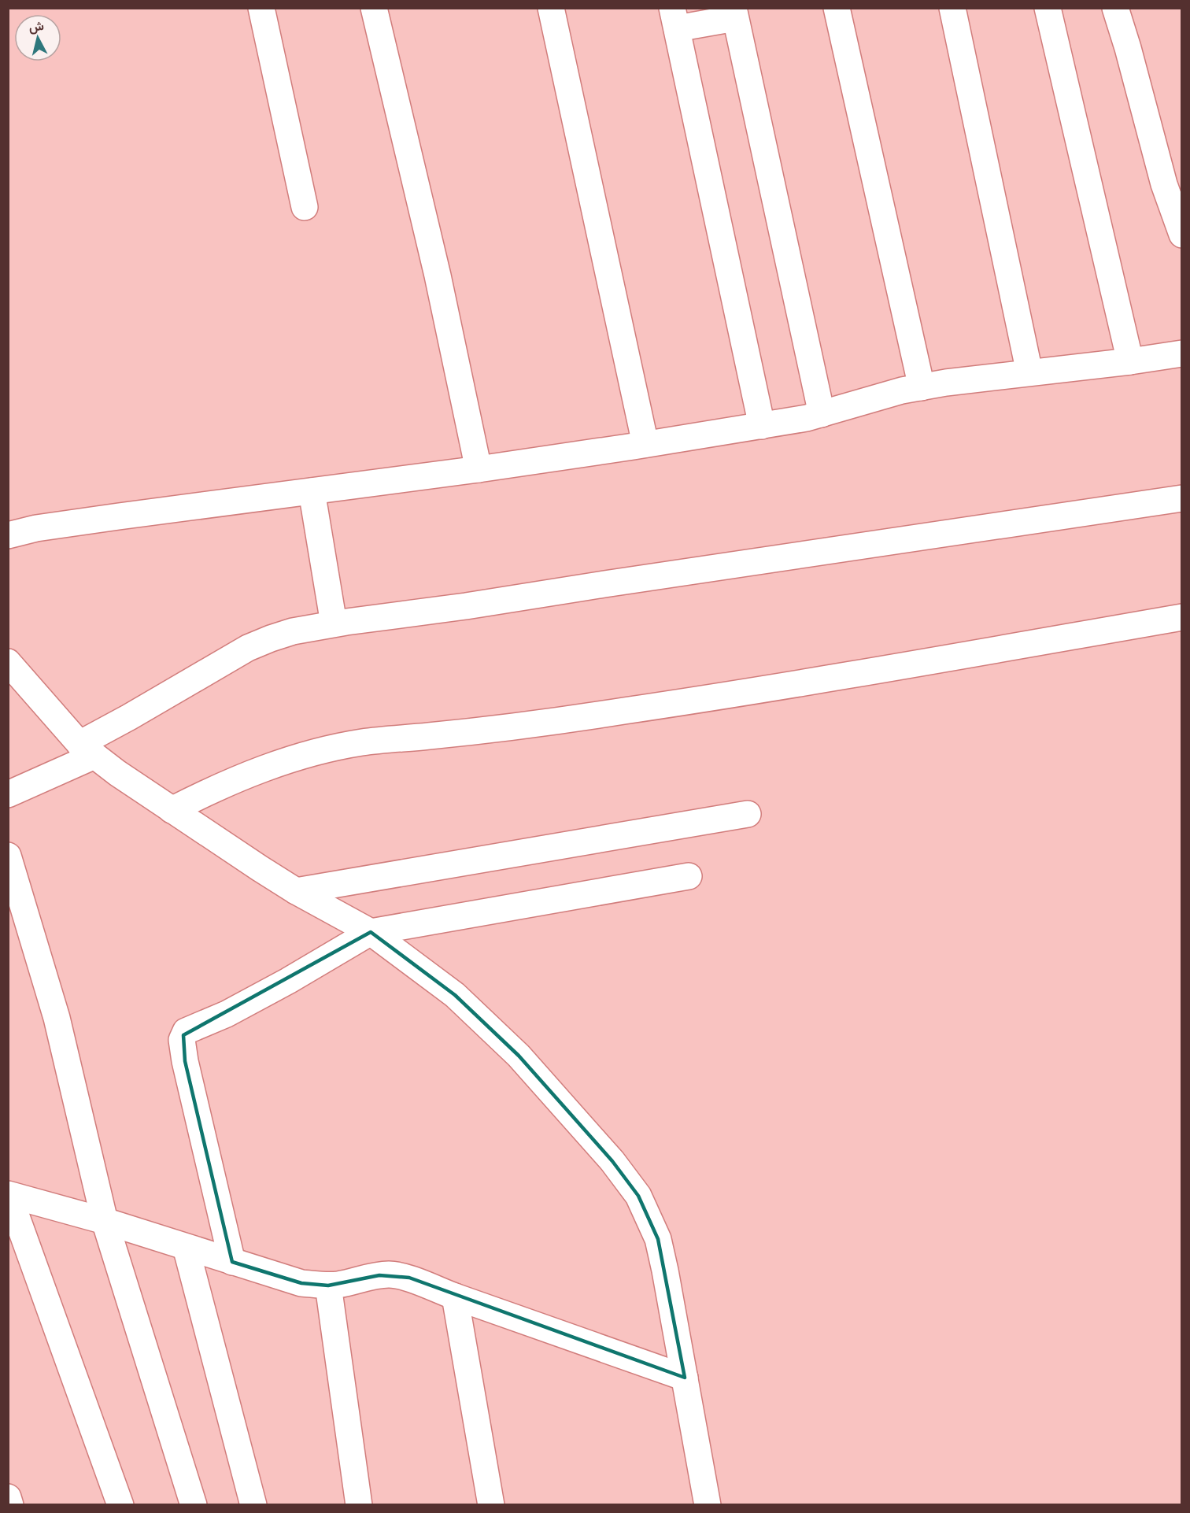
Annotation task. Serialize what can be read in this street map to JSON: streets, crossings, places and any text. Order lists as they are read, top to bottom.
{
  "north": "top"
}
